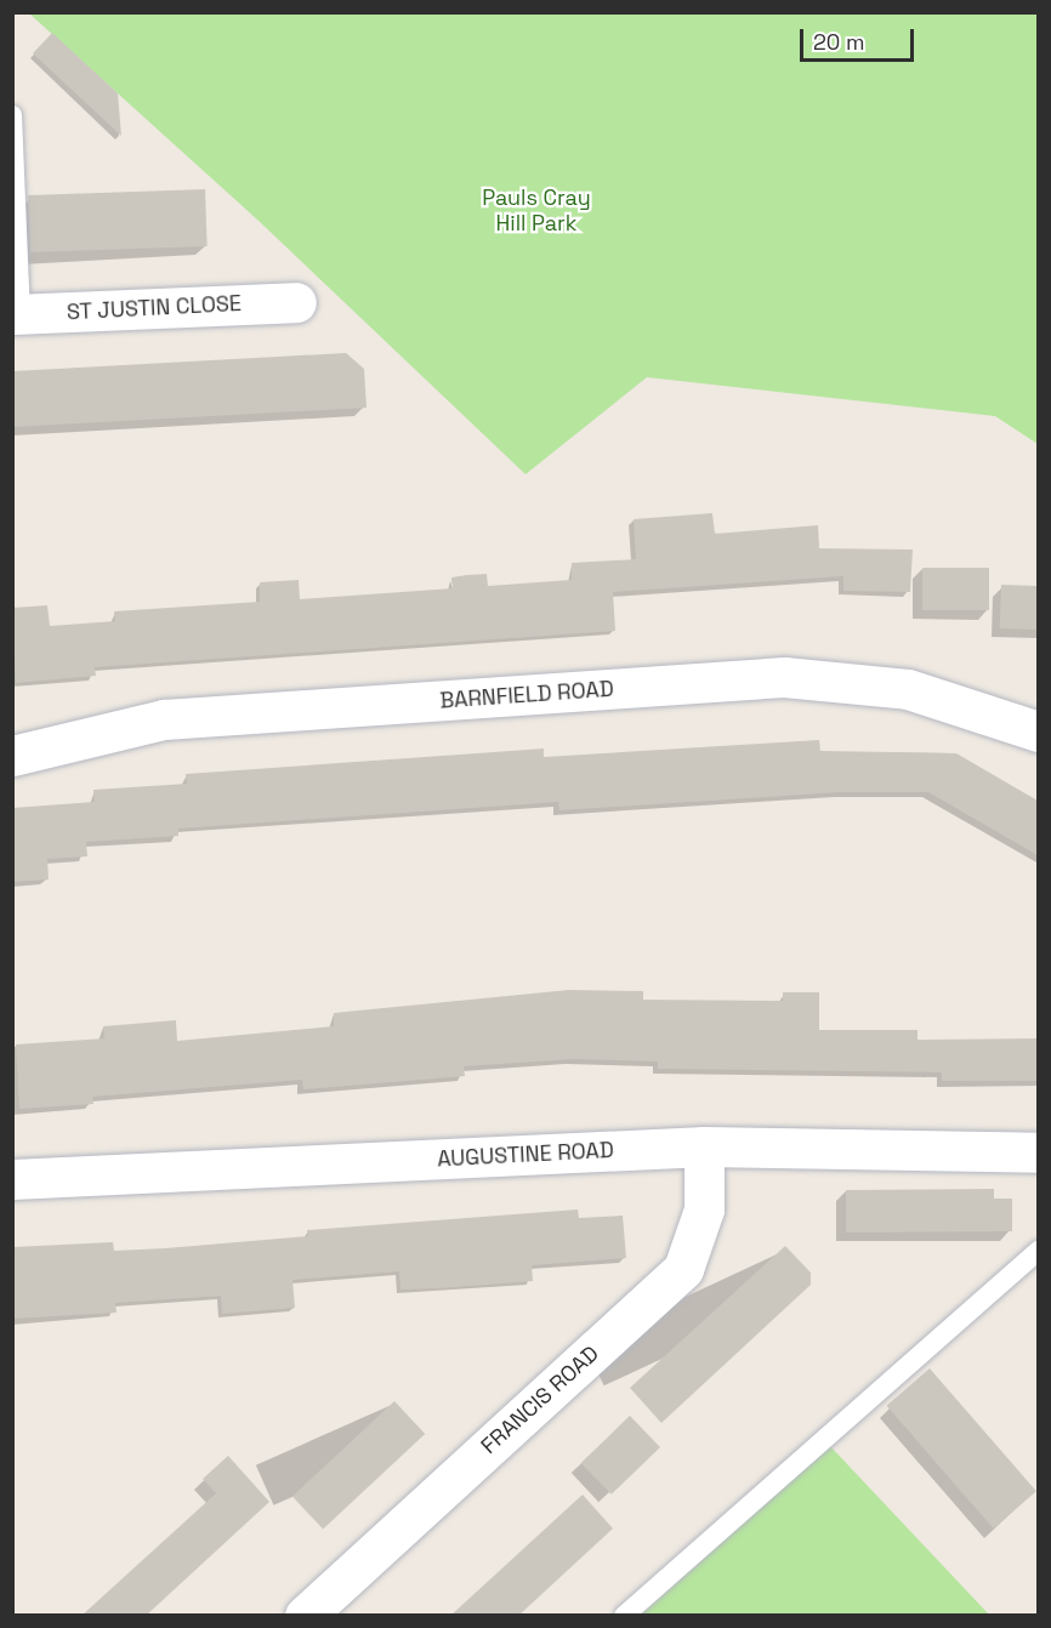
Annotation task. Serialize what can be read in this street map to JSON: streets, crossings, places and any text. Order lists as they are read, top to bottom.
{
  "streets": {
    "street": [
      "ST JUSTIN CLOSE",
      "BARNFIELD ROAD",
      "AUGUSTINE ROAD",
      "FRANCIS ROAD"
    ]
  },
  "crossings": [
    ["AUGUSTINE ROAD", "FRANCIS ROAD"]
  ],
  "parks": ["Pauls Cray Hill Park"],
  "scale_bar": "20 m"
}
